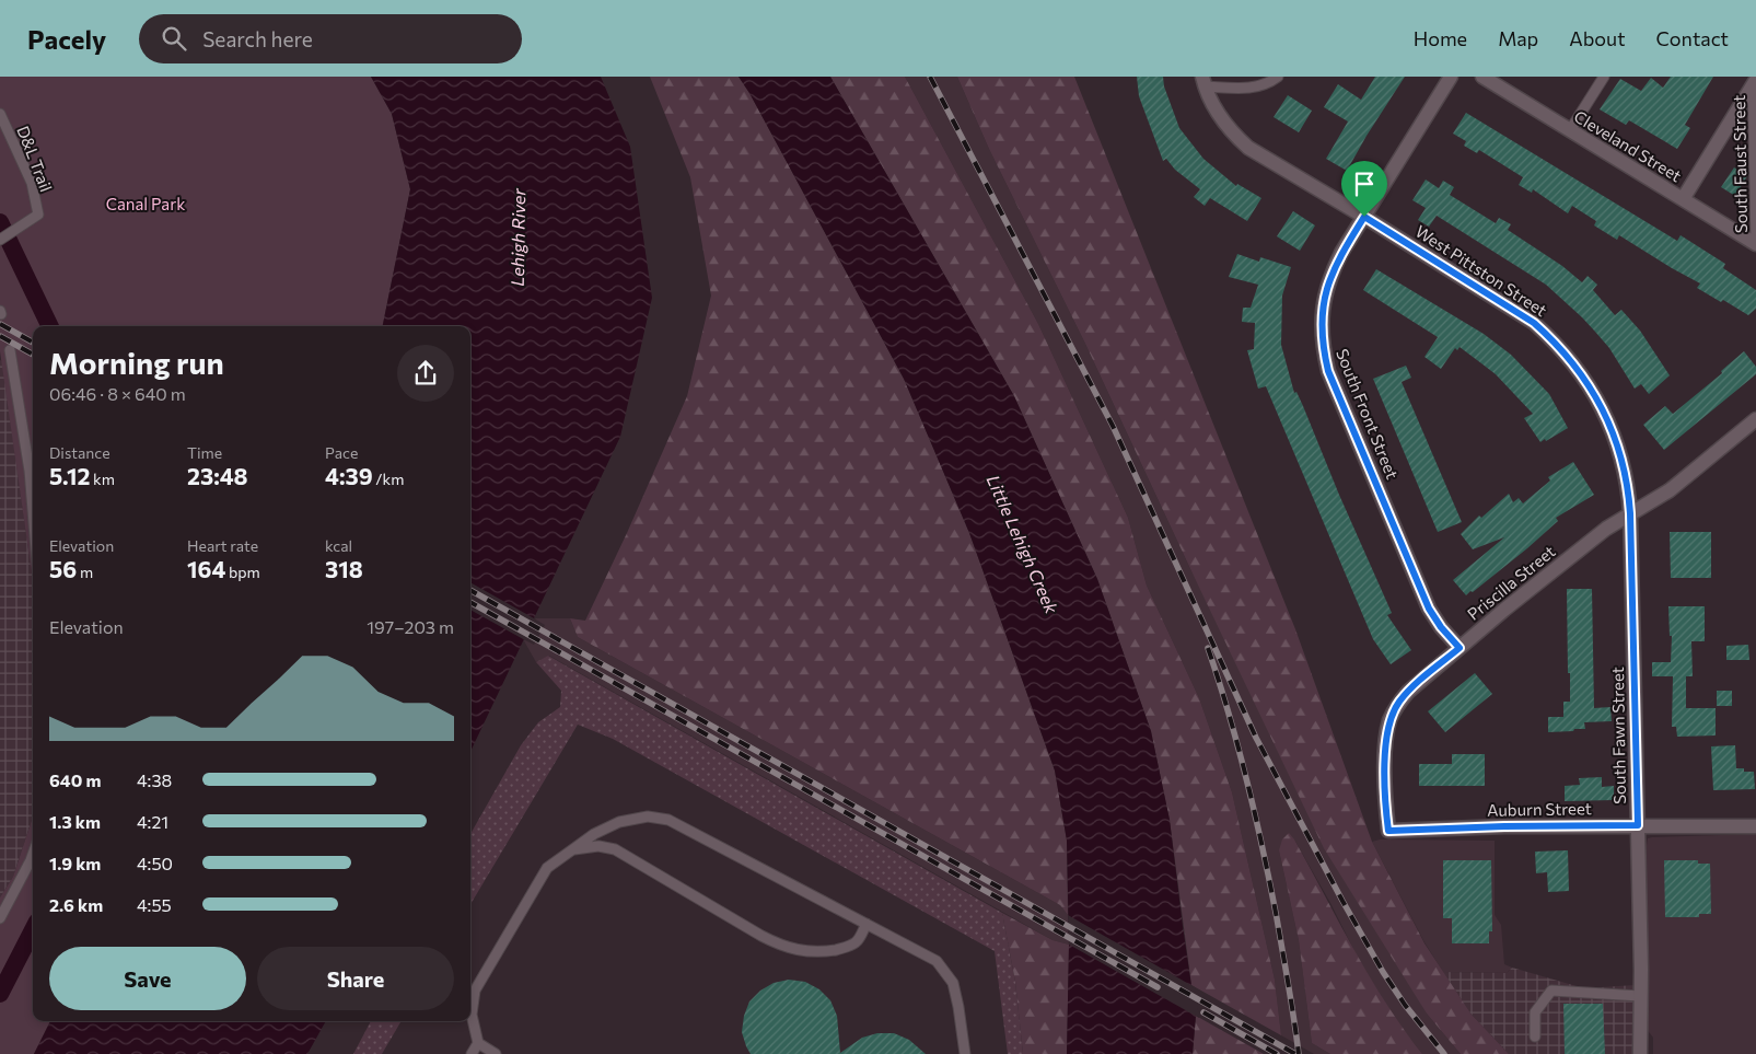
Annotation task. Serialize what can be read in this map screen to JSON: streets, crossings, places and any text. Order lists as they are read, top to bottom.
{
  "streets": {
    "street": [
      "Cleveland Street",
      "West Pittston Street",
      "South Front Street",
      "Priscilla Street",
      "South Fawn Street",
      "Auburn Street"
    ],
    "lane": ["D&L Trail", "South Faust Street"]
  },
  "crossings": [
    ["Cleveland Street", "South Faust Street"],
    ["West Pittston Street", "South Front Street"],
    ["West Pittston Street", "Priscilla Street"],
    ["West Pittston Street", "South Fawn Street"],
    ["South Front Street", "Priscilla Street"],
    ["Priscilla Street", "South Fawn Street"],
    ["Priscilla Street", "Auburn Street"],
    ["South Fawn Street", "Auburn Street"]
  ],
  "water": ["Lehigh River", "Little Lehigh Creek"],
  "parks": ["Canal Park"],
  "page": {
    "header": "Pacely",
    "search": "Search here",
    "nav": [
      "Home",
      "Map",
      "About",
      "Contact"
    ],
    "heading": ["Morning run", "06:46 · 8 × 640 m"],
    "stats": [
      ["Distance", "5.12 km"],
      ["Time", "23:48"],
      ["Pace", "4:39 /km"],
      ["Elevation", "56 m"],
      ["Heart rate", "164 bpm"],
      ["kcal", "318"]
    ],
    "chart": ["Elevation", "197–203 m"],
    "list": [
      {
        "name": "640 m",
        "note": "4:38"
      },
      {
        "name": "1.3 km",
        "note": "4:21"
      },
      {
        "name": "1.9 km",
        "note": "4:50"
      },
      {
        "name": "2.6 km",
        "note": "4:55"
      }
    ],
    "buttons": ["Save", "Share"]
  }
}
